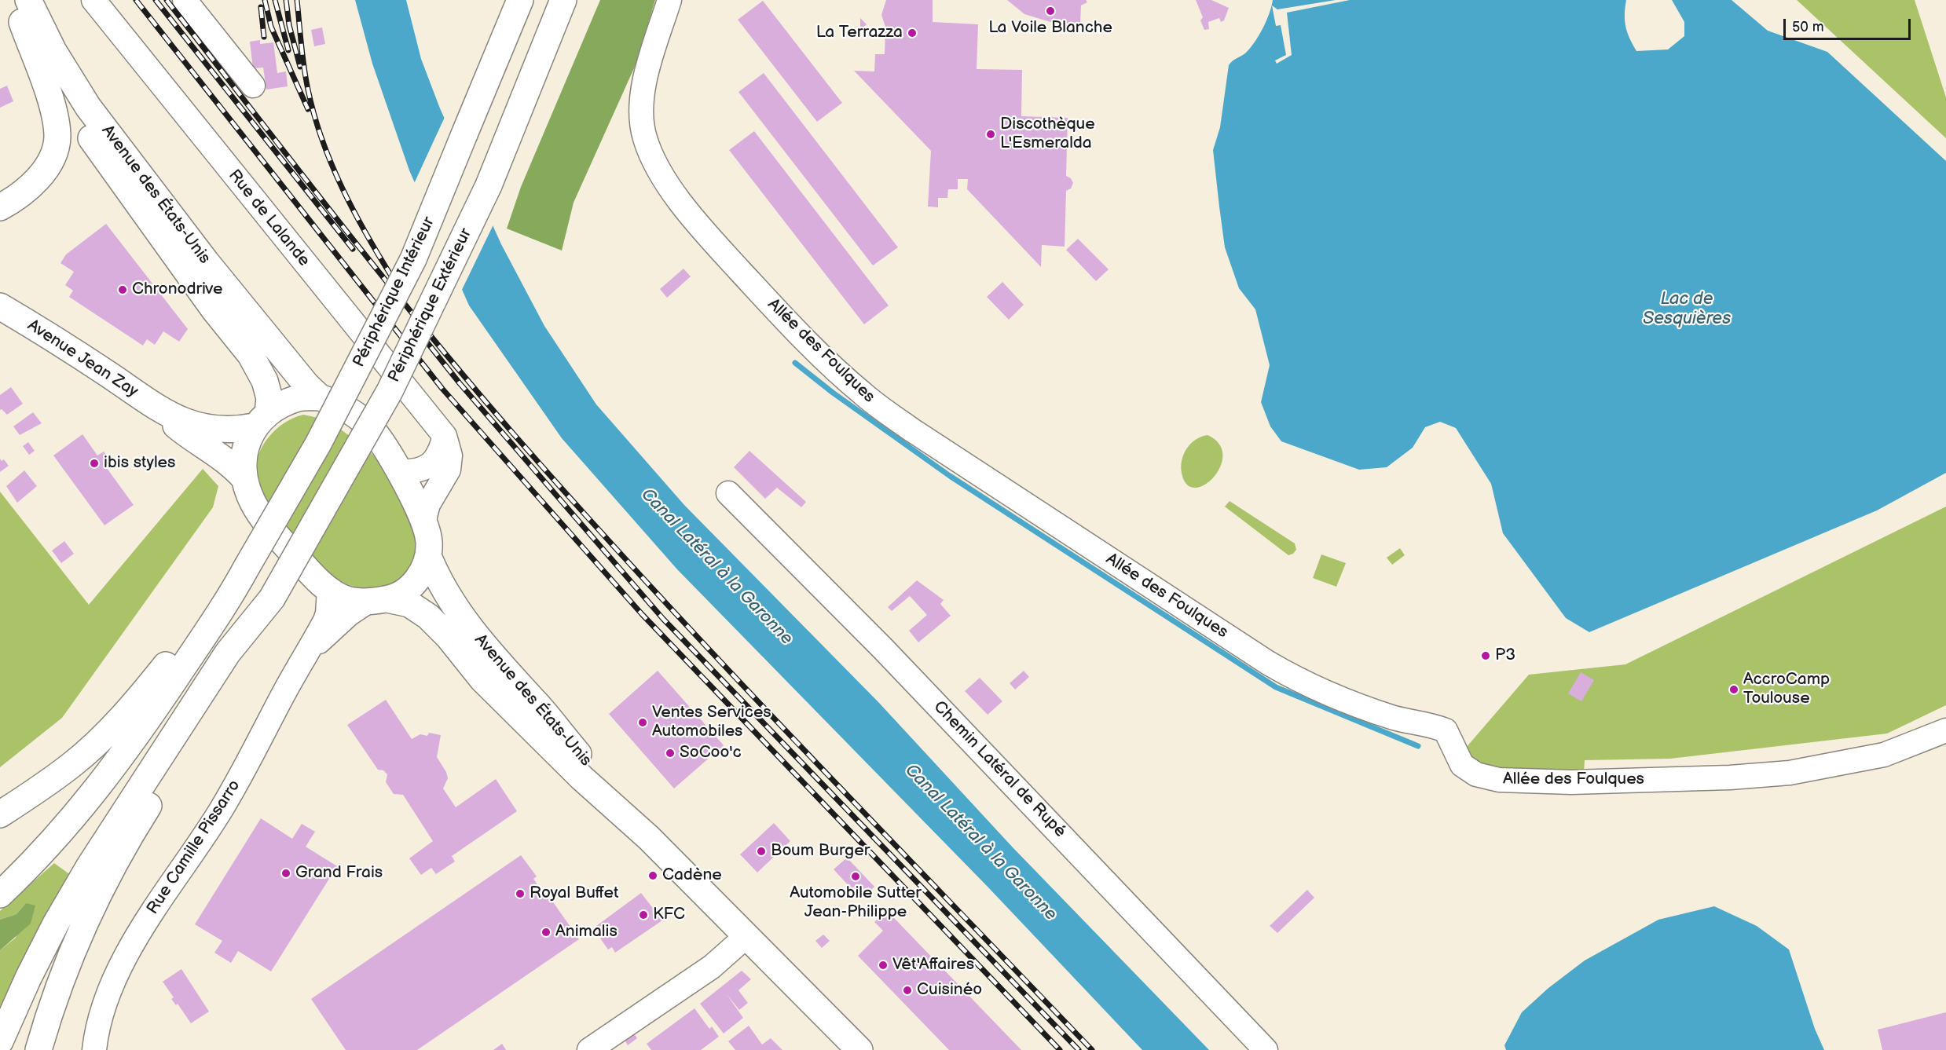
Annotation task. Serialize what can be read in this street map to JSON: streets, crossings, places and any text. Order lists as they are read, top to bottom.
{
  "streets": {
    "main road": [
      "Avenue des États-Unis",
      "Périphérique Intérieur",
      "Périphérique Extérieur",
      "Avenue Jean Zay"
    ],
    "street": [
      "Rue de Lalande",
      "Allée des Foulques",
      "Chemin Latéral de Rupé",
      "Rue Camille Pissarro"
    ]
  },
  "crossings": [
    ["Avenue des États-Unis", "Avenue Jean Zay"],
    ["Avenue des États-Unis", "Rue Camille Pissarro"]
  ],
  "water": ["Lac de Sesquières", "Canal Latéral à la Garonne"],
  "places": [
    "La Voile Blanche",
    "La Terrazza",
    "Discothèque L'Esmeralda",
    "Chronodrive",
    "ibis styles",
    "P3",
    "AccroCamp Toulouse",
    "Ventes Services Automobiles",
    "SoCoo'c",
    "Boum Burger",
    "Grand Frais",
    "Cadène",
    "Automobile Sutter Jean-Philippe",
    "Royal Buffet",
    "KFC",
    "Animalis",
    "Vêt'Affaires",
    "Cuisinéo"
  ],
  "scale_bar": "50 m"
}
